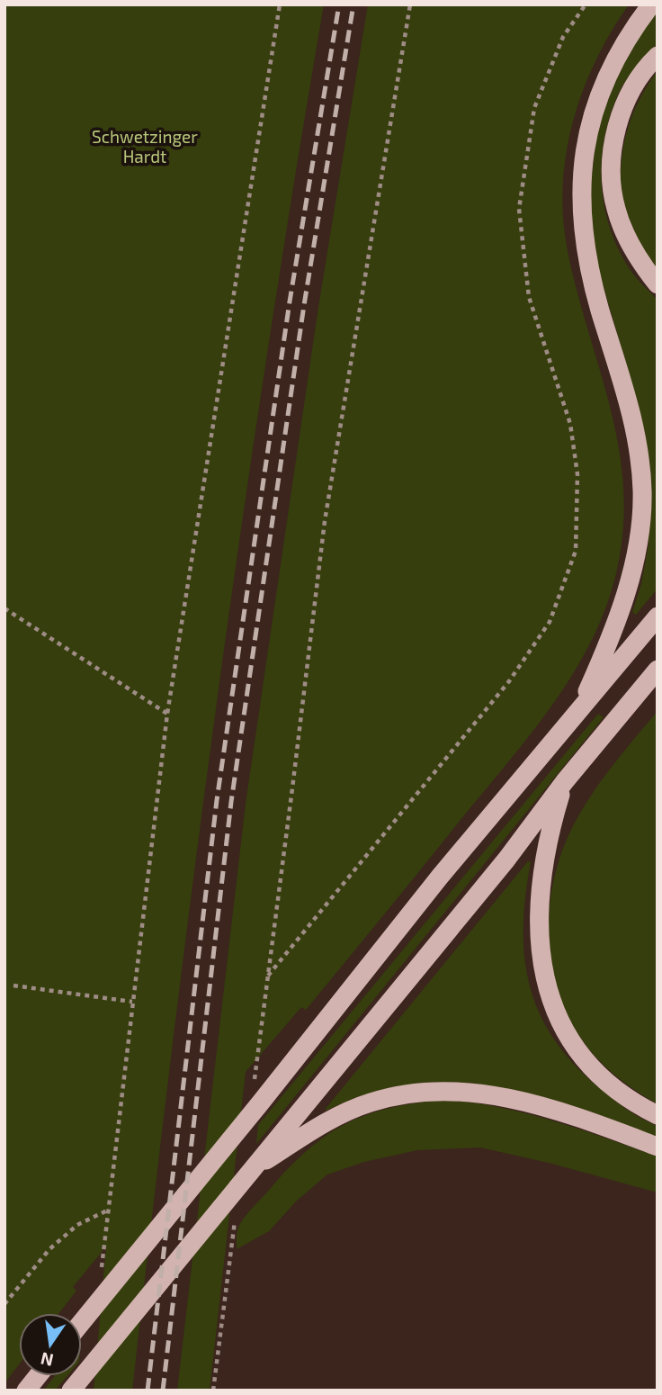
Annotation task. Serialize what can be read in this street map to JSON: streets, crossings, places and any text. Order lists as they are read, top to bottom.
{
  "parks": ["Schwetzinger Hardt"],
  "north": "bottom"
}
